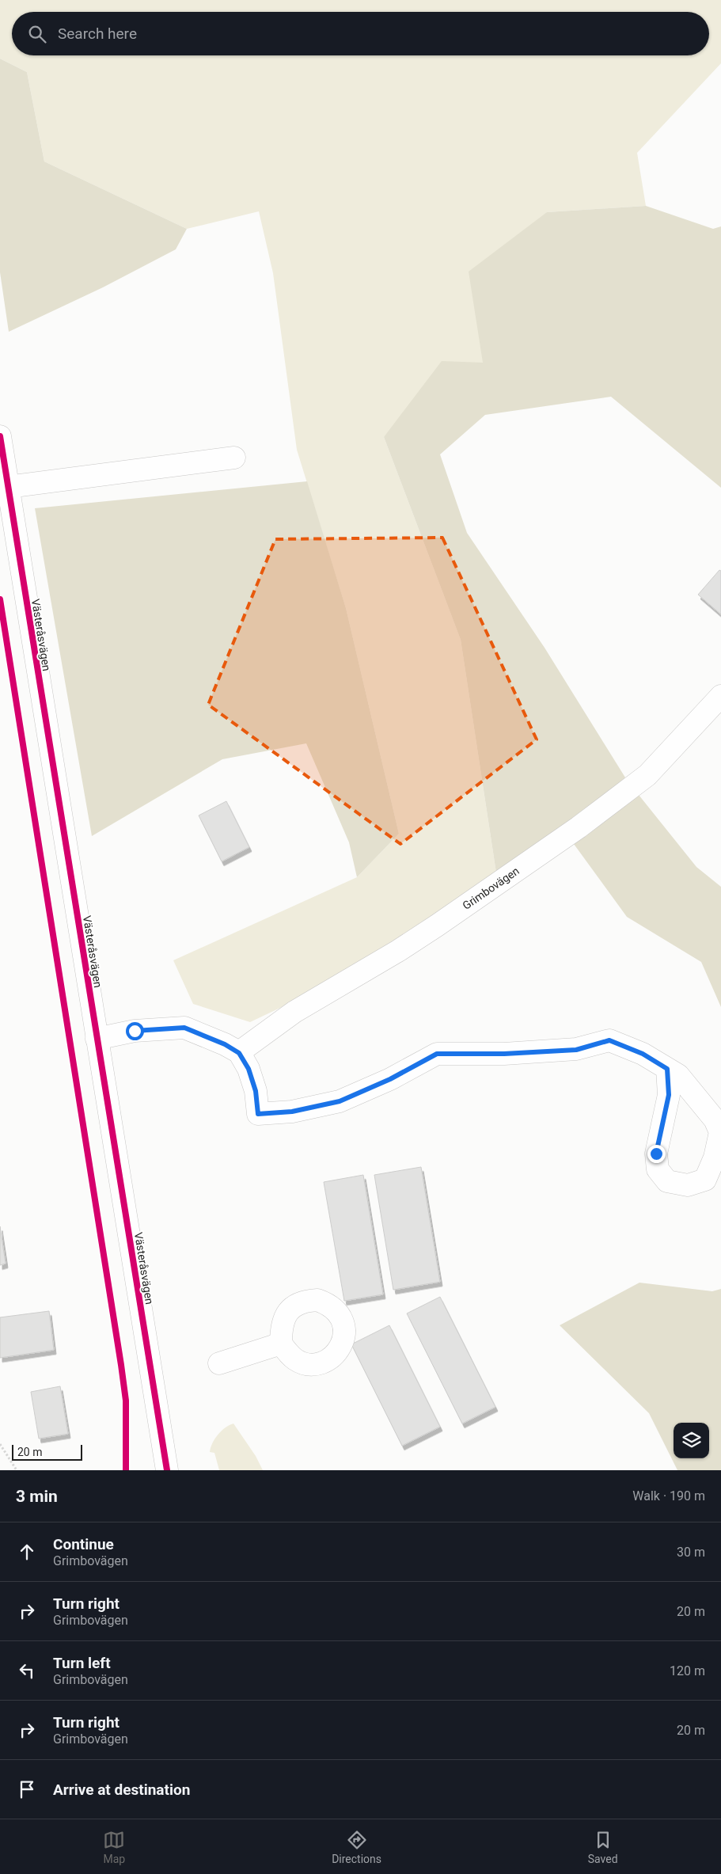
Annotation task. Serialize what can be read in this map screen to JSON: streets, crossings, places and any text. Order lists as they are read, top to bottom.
{
  "streets": {
    "street": ["Västeråsvägen", "Grimbovägen"]
  },
  "scale_bar": "20 m",
  "page": {
    "search": "Search here",
    "scale": "20 m",
    "heading": ["3 min", "Walk · 190 m"],
    "list": [
      ["Continue", "Grimbovägen", "30 m"],
      ["Turn right", "Grimbovägen", "20 m"],
      ["Turn left", "Grimbovägen", "120 m"],
      ["Turn right", "Grimbovägen", "20 m"],
      "Arrive at destination"
    ],
    "nav": ["Map", "Directions", "Saved"]
  }
}
